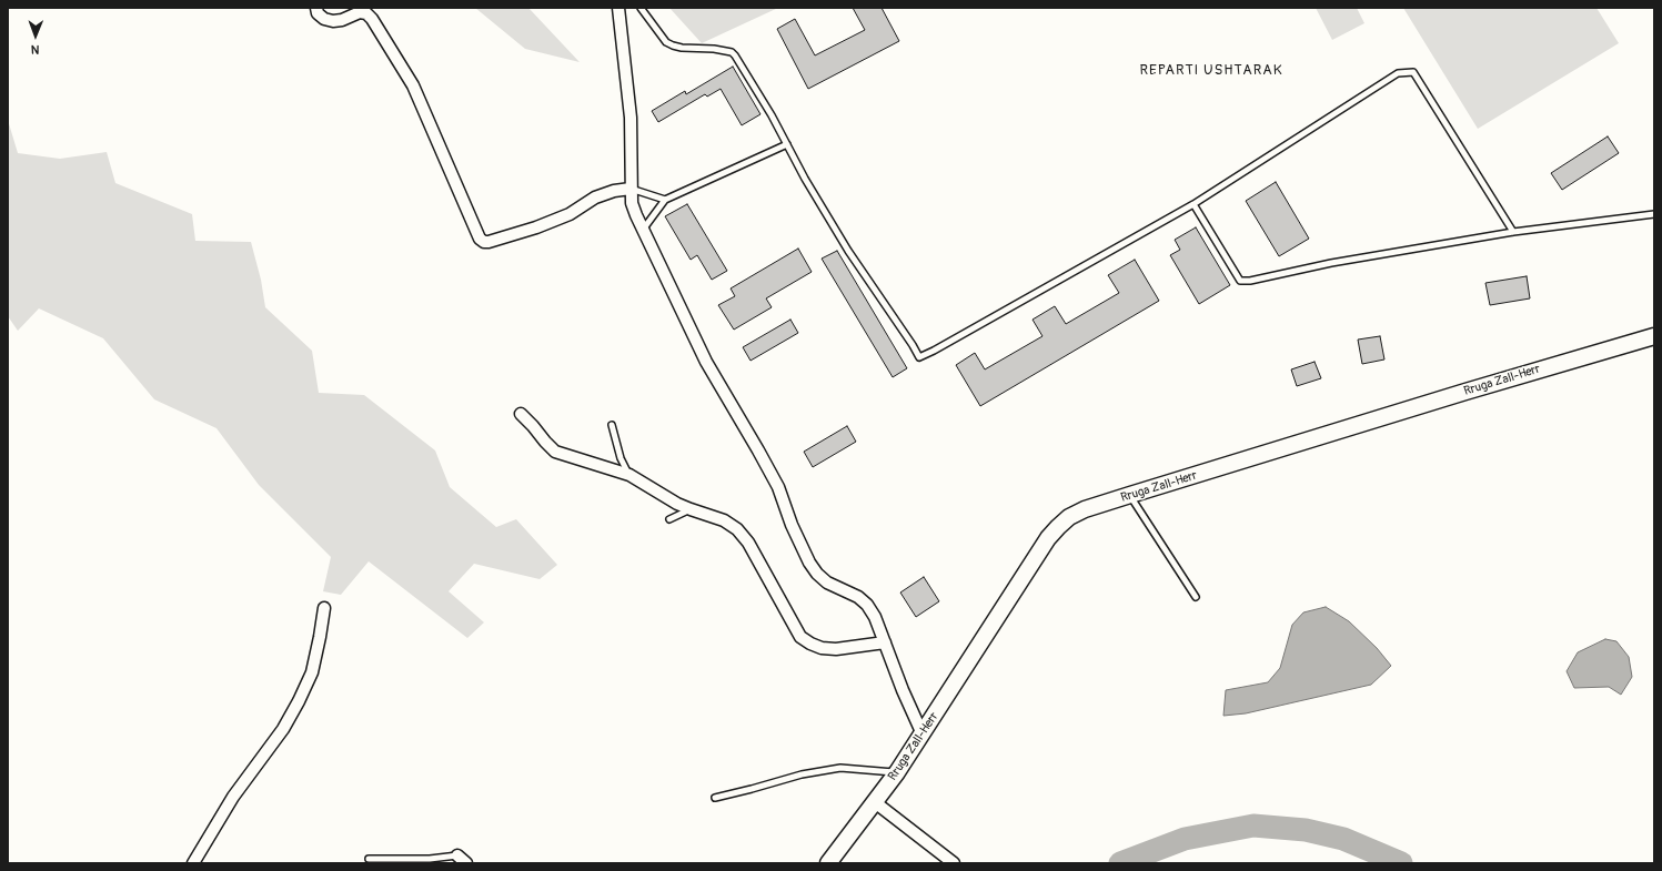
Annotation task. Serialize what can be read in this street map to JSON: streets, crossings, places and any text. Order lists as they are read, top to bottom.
{
  "streets": {
    "main road": ["Rruga Zall-Herr"]
  },
  "districts": ["REPARTI USHTARAK"],
  "north": "bottom"
}
